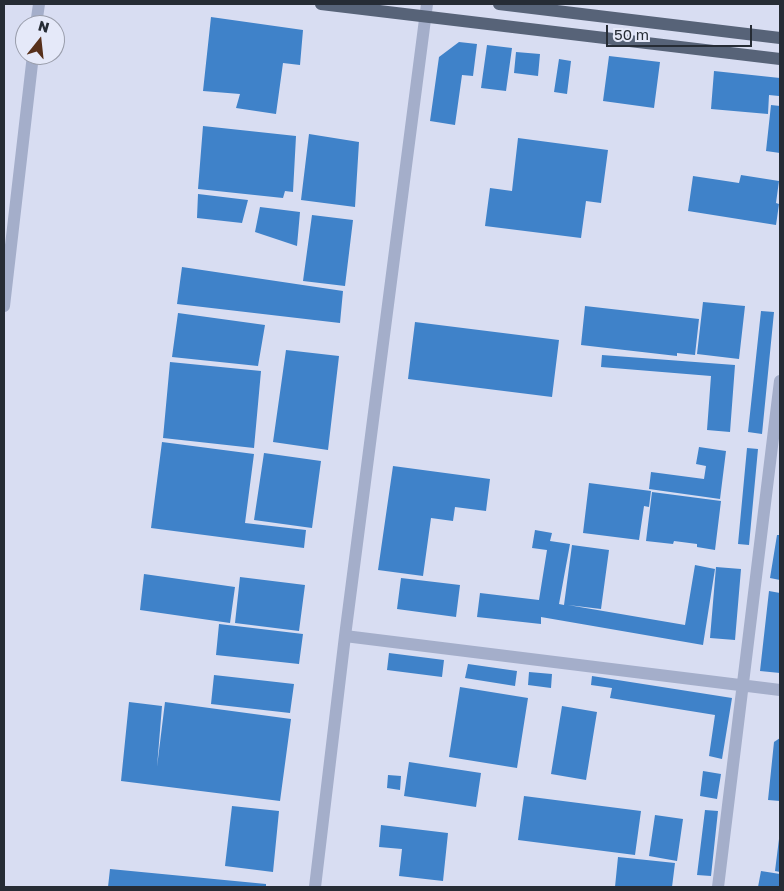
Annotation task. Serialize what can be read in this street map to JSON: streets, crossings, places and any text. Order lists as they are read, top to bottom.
{
  "scale_bar": "50 m",
  "north": "top"
}
